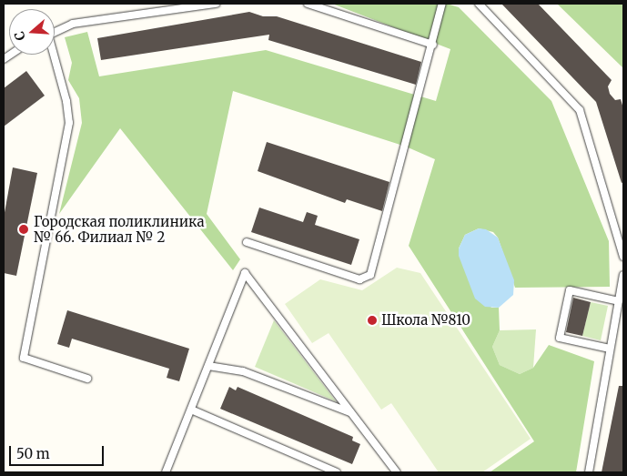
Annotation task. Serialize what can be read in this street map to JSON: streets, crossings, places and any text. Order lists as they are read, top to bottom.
{
  "places": ["Городская поликлиника № 66. Филиал № 2", "Школа №810"],
  "scale_bar": "50 m",
  "north": "left"
}
